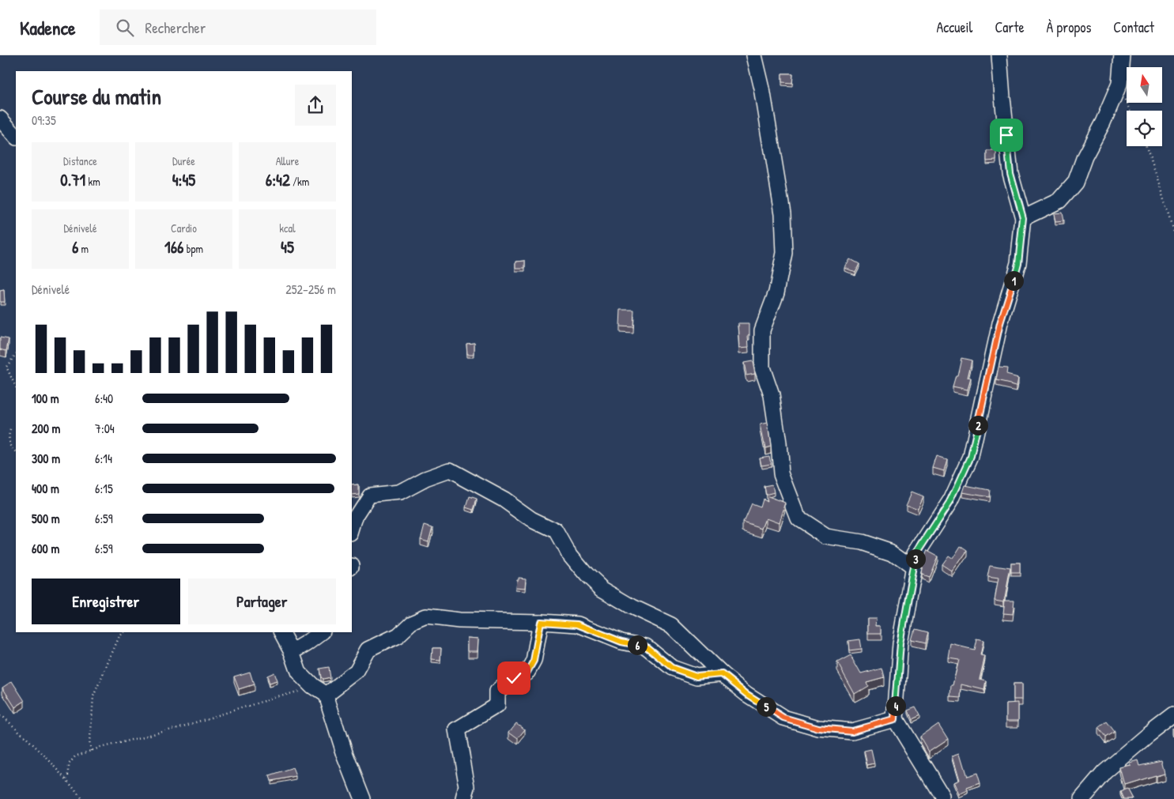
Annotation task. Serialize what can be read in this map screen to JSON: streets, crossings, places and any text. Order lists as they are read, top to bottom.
{
  "north": "top",
  "page": {
    "header": "Kadence",
    "search": "Rechercher",
    "nav": [
      "Accueil",
      "Carte",
      "À propos",
      "Contact"
    ],
    "heading": ["Course du matin", "09:35"],
    "stats": [
      ["Distance", "0.71 km"],
      ["Durée", "4:45"],
      ["Allure", "6:42 /km"],
      ["Dénivelé", "6 m"],
      ["Cardio", "166 bpm"],
      ["kcal", "45"]
    ],
    "pins": [
      "1",
      "2",
      "3",
      "6",
      "4",
      "5"
    ],
    "chart": ["Dénivelé", "252–256 m"],
    "list": [
      {
        "name": "100 m",
        "note": "6:40"
      },
      {
        "name": "200 m",
        "note": "7:04"
      },
      {
        "name": "300 m",
        "note": "6:14"
      },
      {
        "name": "400 m",
        "note": "6:15"
      },
      {
        "name": "500 m",
        "note": "6:59"
      },
      {
        "name": "600 m",
        "note": "6:59"
      }
    ],
    "buttons": ["Enregistrer", "Partager"]
  }
}
